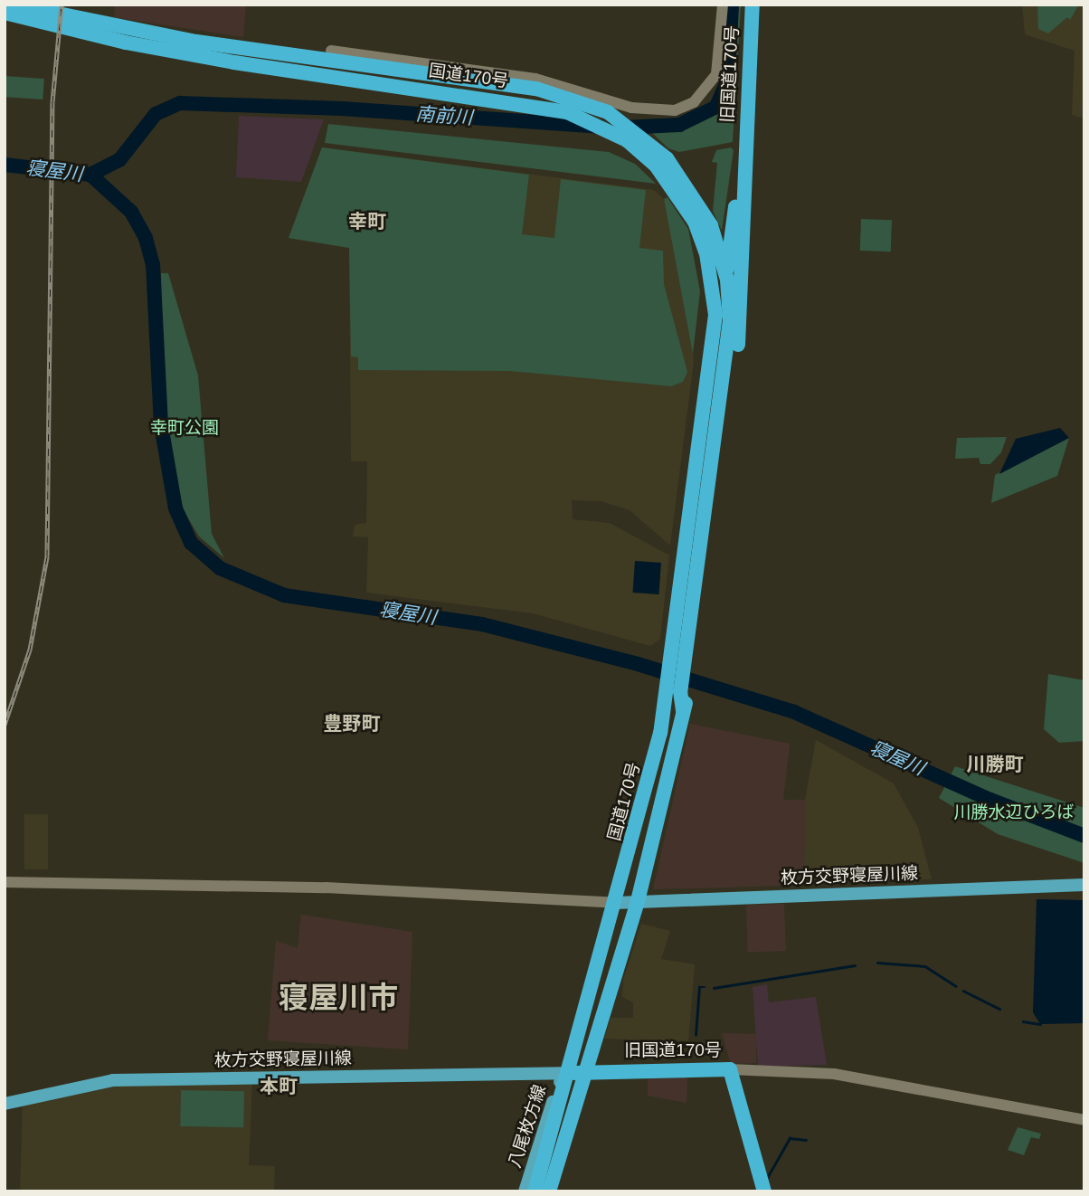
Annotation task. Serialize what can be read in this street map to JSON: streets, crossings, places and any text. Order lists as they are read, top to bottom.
{
  "streets": {
    "highway": ["旧国道170号", "国道170号"],
    "main road": ["枚方交野寝屋川線", "八尾枚方線"]
  },
  "crossings": [
    ["旧国道170号", "国道170号"],
    ["旧国道170号", "枚方交野寝屋川線"],
    ["旧国道170号", "八尾枚方線"],
    ["国道170号", "枚方交野寝屋川線"],
    ["国道170号", "八尾枚方線"],
    ["枚方交野寝屋川線", "八尾枚方線"]
  ],
  "districts": [
    "幸町",
    "豊野町",
    "川勝町",
    "寝屋川市",
    "本町"
  ],
  "water": ["南前川", "寝屋川"],
  "parks": ["幸町公園", "川勝水辺ひろば"]
}
